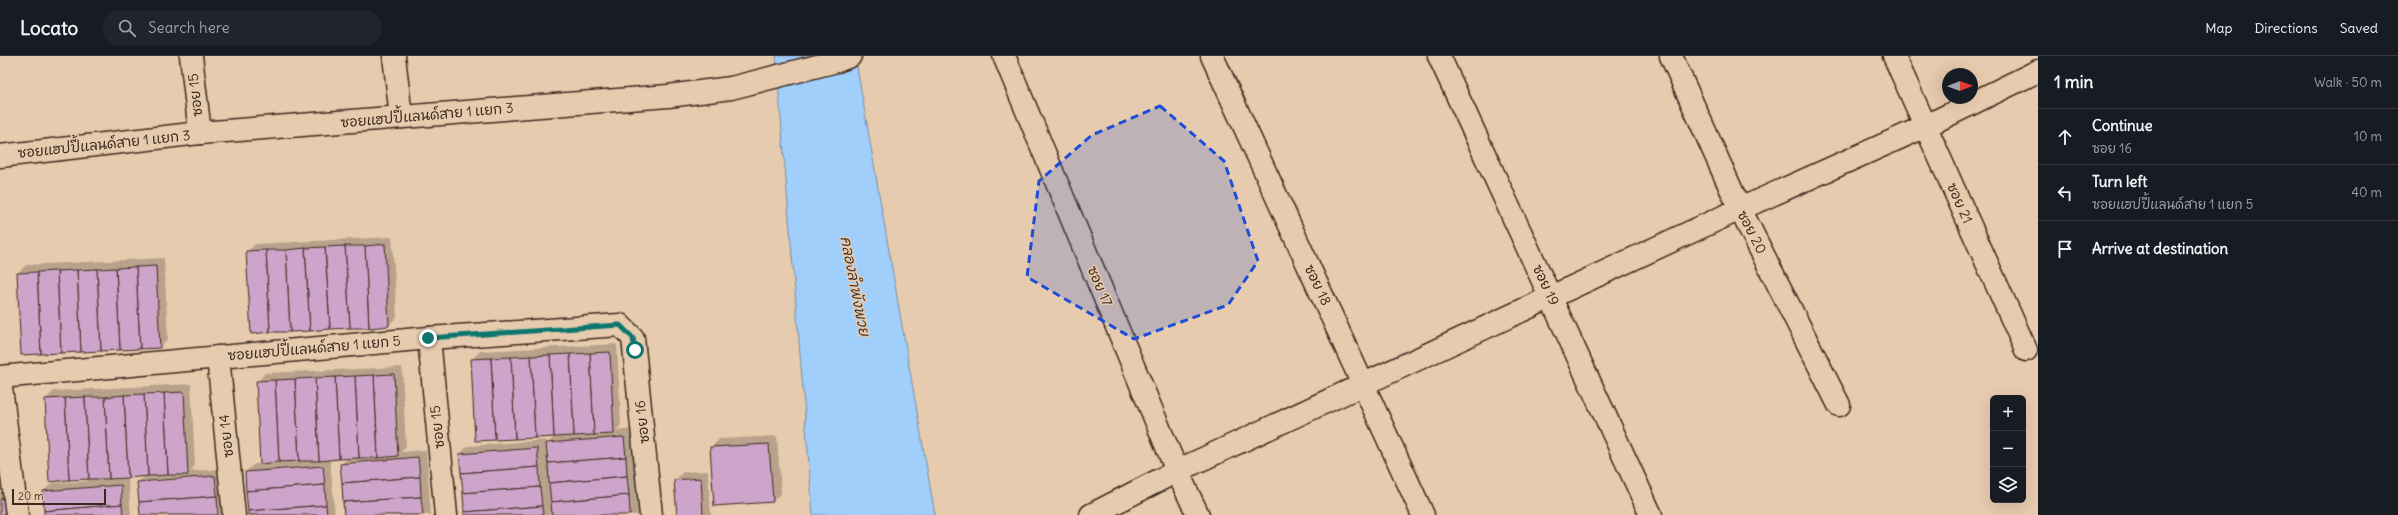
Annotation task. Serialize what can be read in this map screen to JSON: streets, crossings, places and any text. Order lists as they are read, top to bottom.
{
  "streets": {
    "street": [
      "ซอย 15",
      "ซอยแฮปปี้แลนด์สาย 1 แยก 3",
      "ซอย 21",
      "ซอย 20",
      "ซอย 18",
      "ซอย 19",
      "ซอย 17",
      "ซอยแฮปปี้แลนด์สาย 1 แยก 5",
      "ซอย 16",
      "ซอย 14"
    ]
  },
  "crossings": [
    ["ซอย 15", "ซอยแฮปปี้แลนด์สาย 1 แยก 3"],
    ["ซอย 15", "ซอยแฮปปี้แลนด์สาย 1 แยก 5"],
    ["ซอยแฮปปี้แลนด์สาย 1 แยก 5", "ซอย 16"],
    ["ซอยแฮปปี้แลนด์สาย 1 แยก 5", "ซอย 14"]
  ],
  "water": ["คลองลำพังพวย"],
  "scale_bar": "20 m",
  "north": "right",
  "page": {
    "header": "Locato",
    "search": "Search here",
    "nav": ["Map", "Directions", "Saved"],
    "heading": ["1 min", "Walk · 50 m"],
    "list": [
      ["Continue", "ซอย 16", "10 m"],
      ["Turn left", "ซอยแฮปปี้แลนด์สาย 1 แยก 5", "40 m"],
      "Arrive at destination"
    ],
    "map_buttons": ["+", "−"],
    "scale": "20 m"
  }
}
